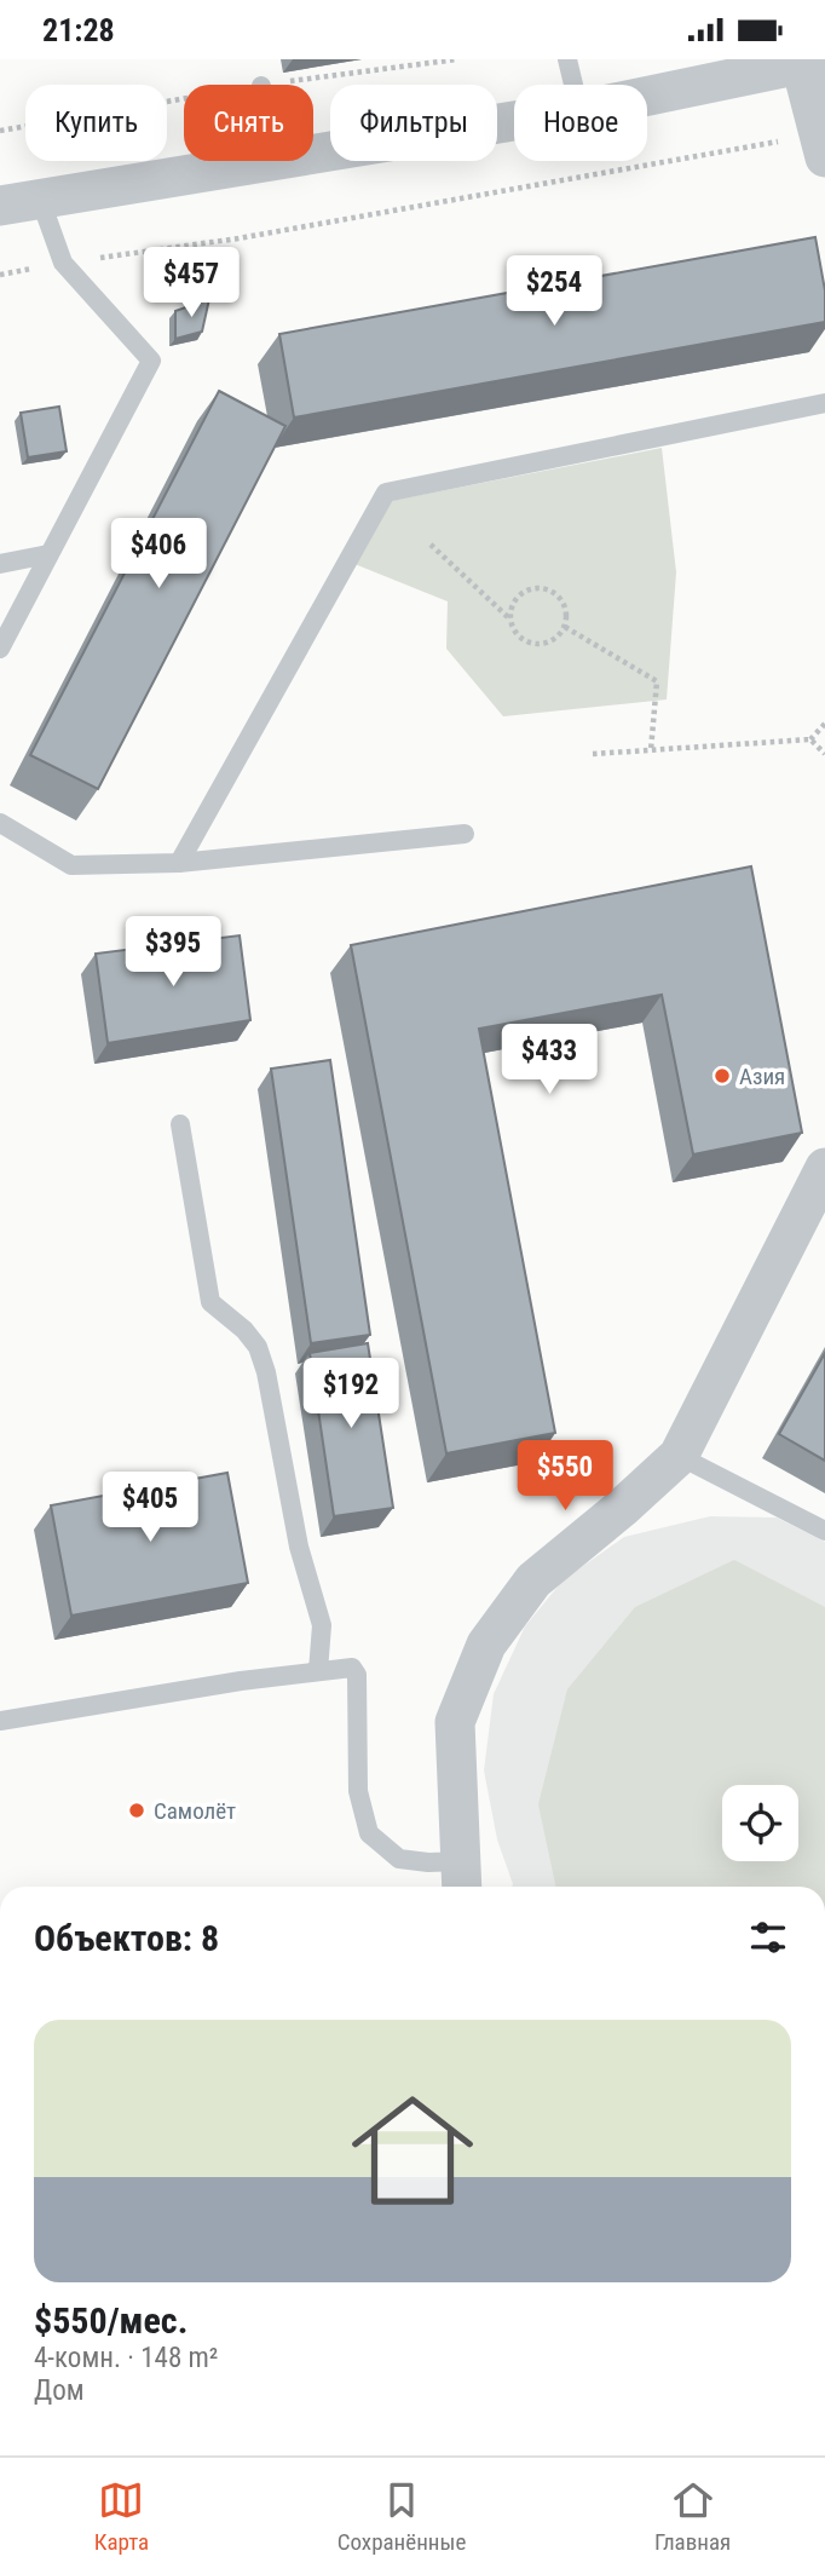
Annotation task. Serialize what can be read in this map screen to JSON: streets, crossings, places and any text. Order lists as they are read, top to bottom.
{
  "places": ["Азия", "Самолёт"],
  "page": {
    "status": "21:28",
    "chip": [
      "Купить",
      "Снять",
      "Фильтры",
      "Новое"
    ],
    "price": [
      "$457",
      "$254",
      "$406",
      "$395",
      "$433",
      "$192",
      "$550",
      "$405"
    ],
    "heading": "Объектов: 8",
    "list": [
      {
        "name": "$550/мес.",
        "note": "4-комн. · 148 m² · Дом"
      }
    ],
    "tabs": ["Карта", "Сохранённые", "Главная"]
  }
}
